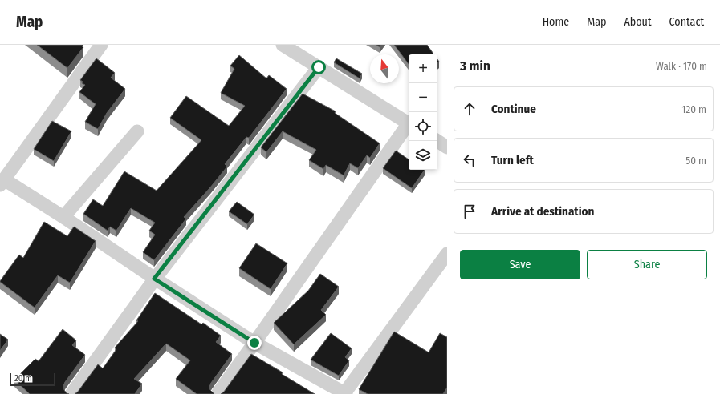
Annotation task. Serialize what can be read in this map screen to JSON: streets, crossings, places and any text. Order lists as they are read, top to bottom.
{
  "scale_bar": "20 m",
  "north": "top",
  "page": {
    "header": "Map",
    "nav": [
      "Home",
      "Map",
      "About",
      "Contact"
    ],
    "heading": ["3 min", "Walk · 170 m"],
    "map_buttons": ["+", "−"],
    "list": [
      ["Continue", "120 m"],
      ["Turn left", "50 m"],
      "Arrive at destination"
    ],
    "buttons": ["Save", "Share"],
    "scale": "20 m"
  }
}
